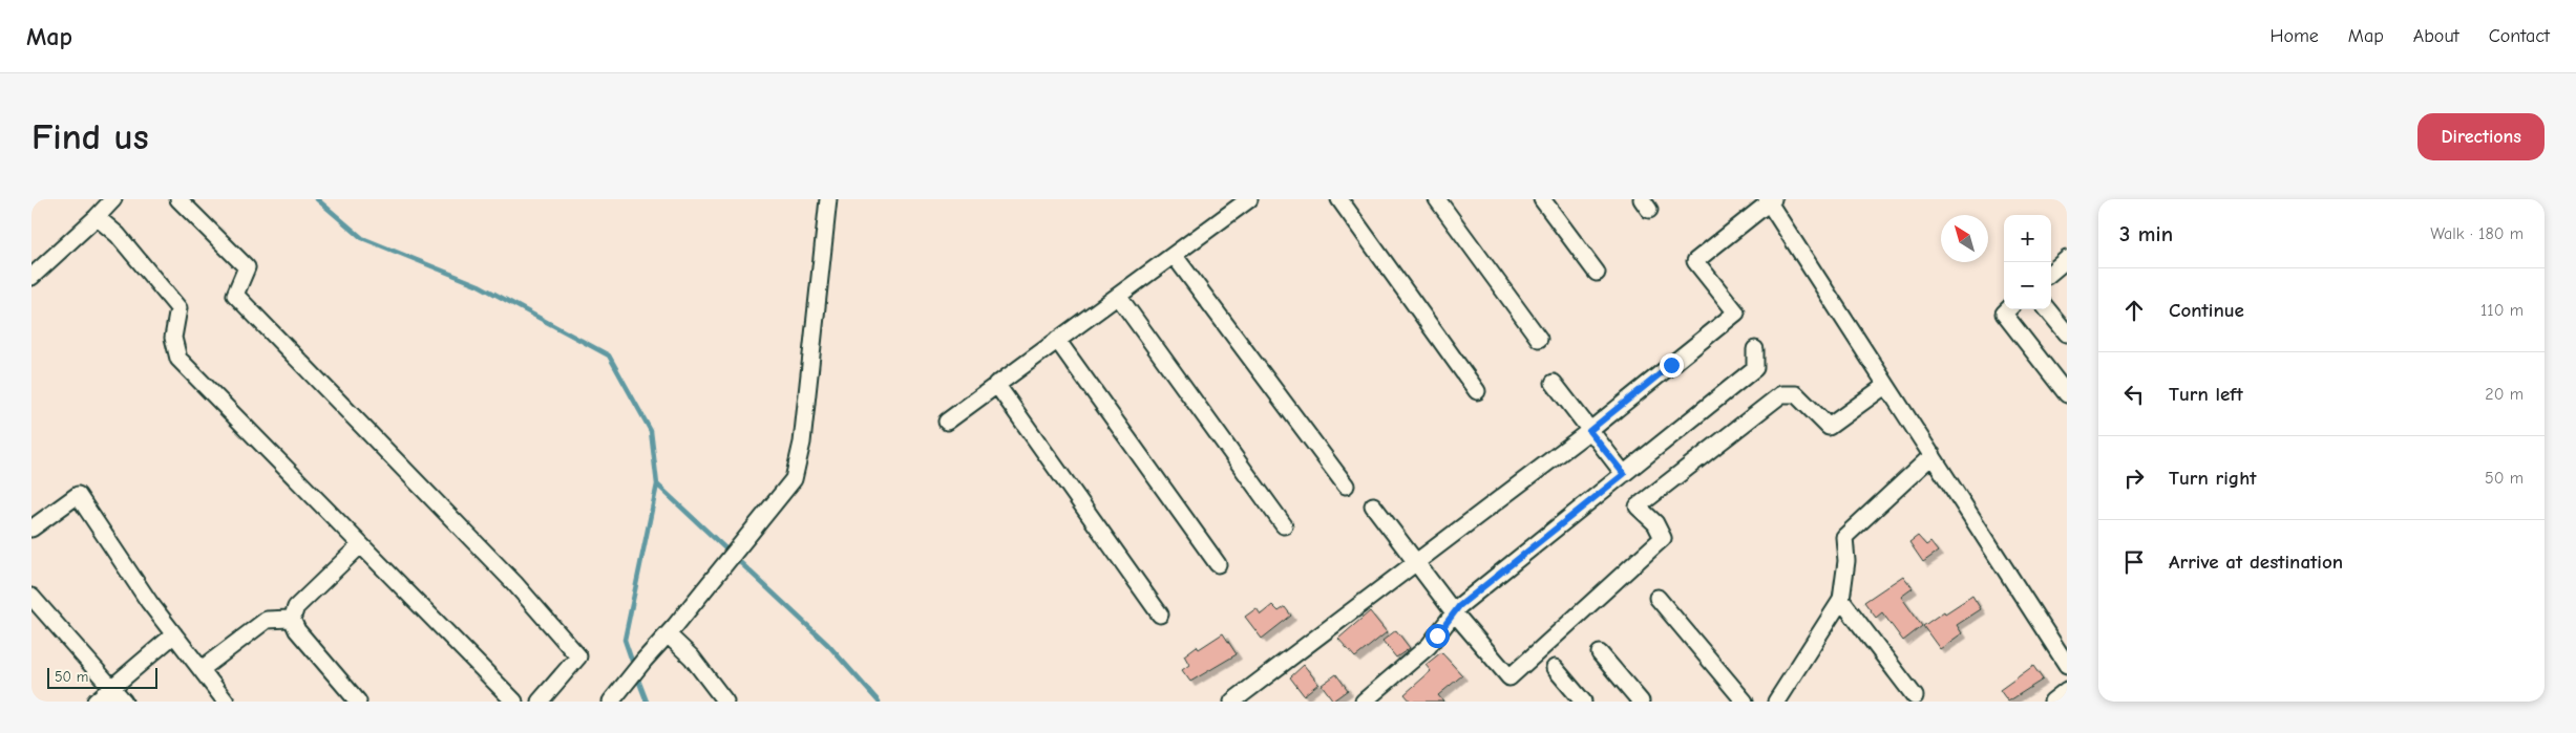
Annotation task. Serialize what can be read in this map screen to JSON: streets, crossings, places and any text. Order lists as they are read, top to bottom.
{
  "scale_bar": "50 m",
  "north": "top left",
  "page": {
    "header": "Map",
    "nav": [
      "Home",
      "Map",
      "About",
      "Contact"
    ],
    "buttons": "Directions",
    "title": "Find us",
    "heading": ["3 min", "Walk · 180 m"],
    "map_buttons": ["+", "−"],
    "list": [
      ["Continue", "110 m"],
      ["Turn left", "20 m"],
      ["Turn right", "50 m"],
      "Arrive at destination"
    ],
    "scale": "50 m"
  }
}
